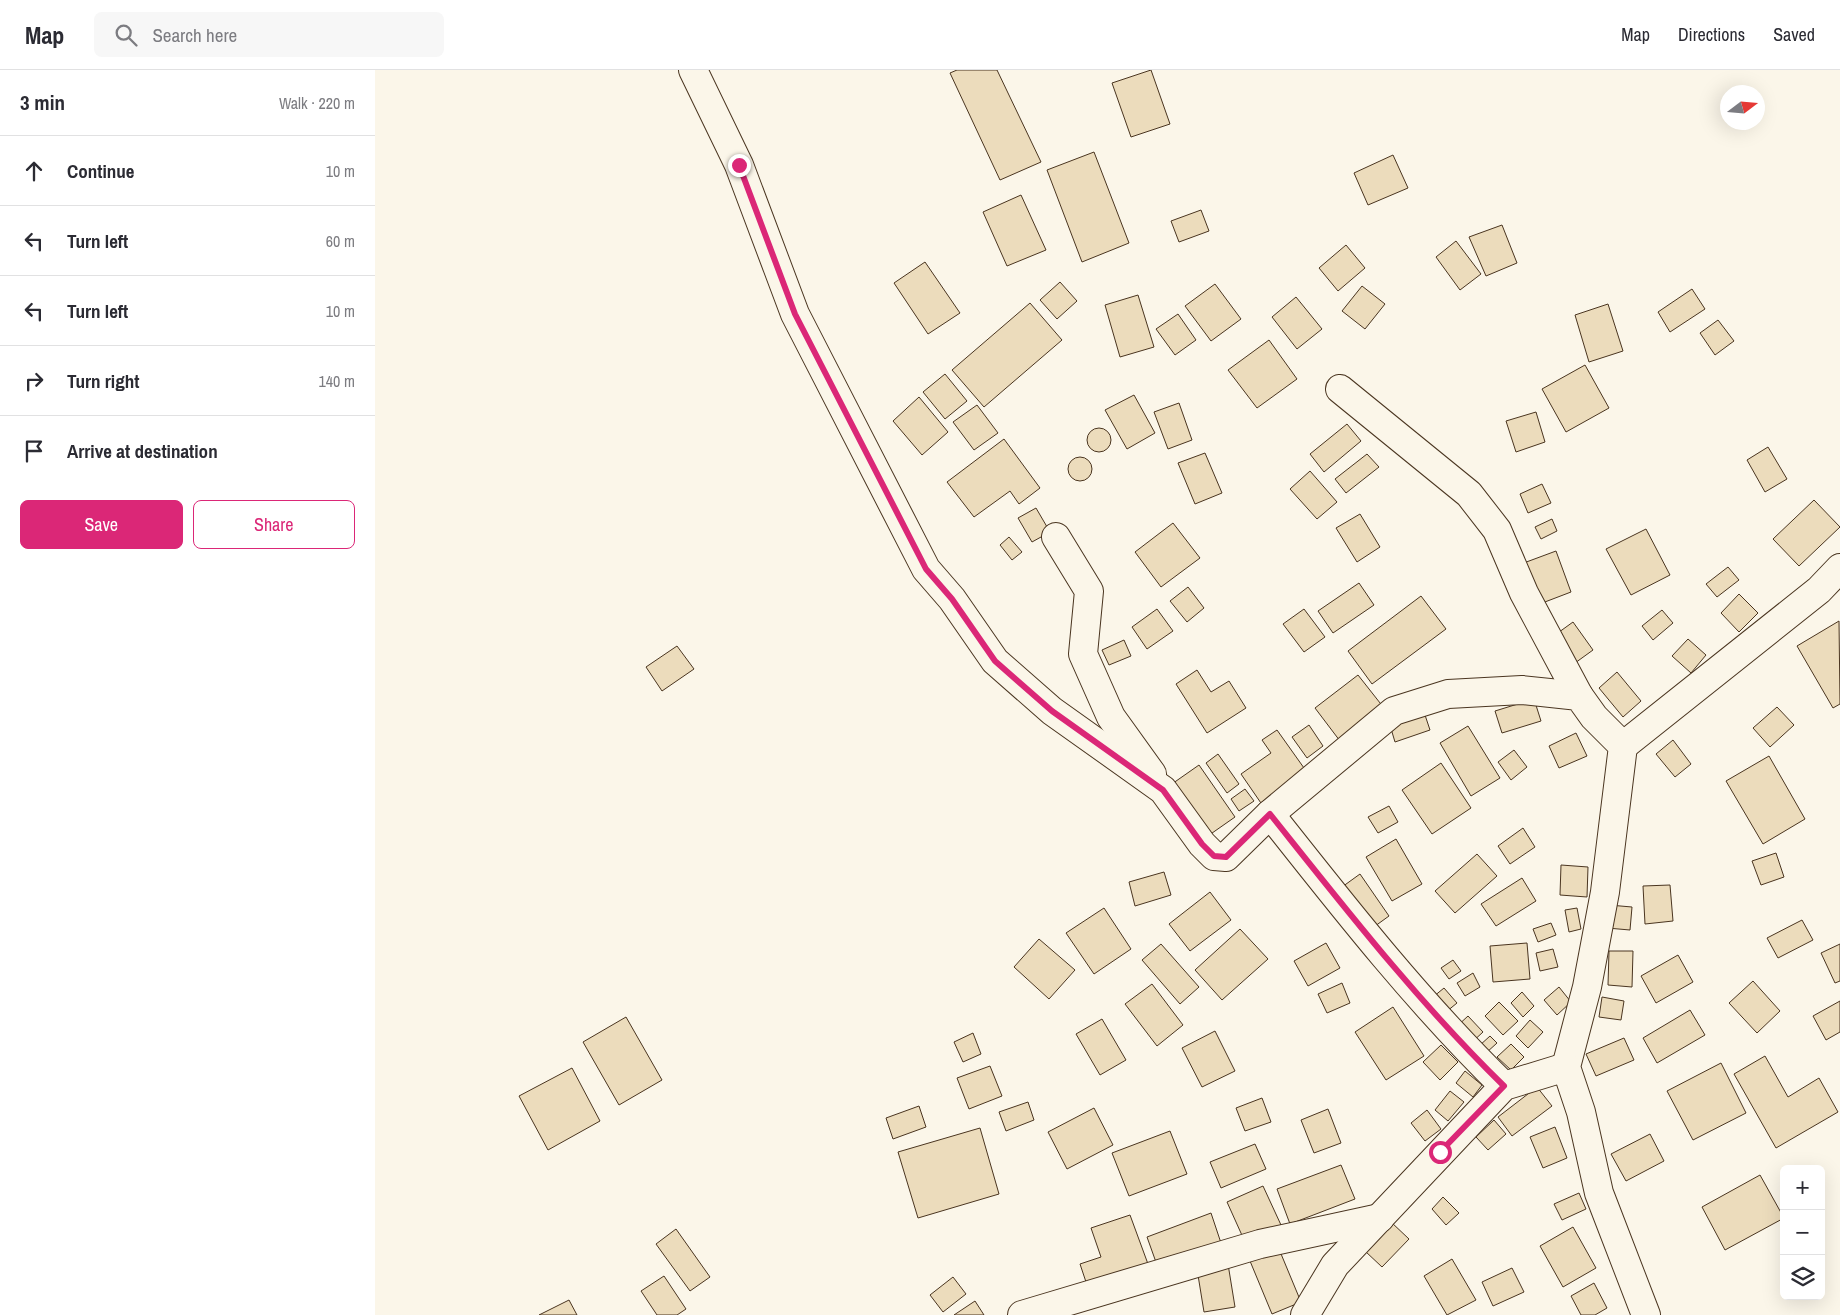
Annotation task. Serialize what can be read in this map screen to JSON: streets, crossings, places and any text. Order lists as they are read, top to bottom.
{
  "north": "right",
  "page": {
    "header": "Map",
    "search": "Search here",
    "nav": ["Map", "Directions", "Saved"],
    "heading": ["3 min", "Walk · 220 m"],
    "list": [
      ["Continue", "10 m"],
      ["Turn left", "60 m"],
      ["Turn left", "10 m"],
      ["Turn right", "140 m"],
      "Arrive at destination"
    ],
    "buttons": ["Save", "Share"],
    "map_buttons": ["+", "−"]
  }
}
